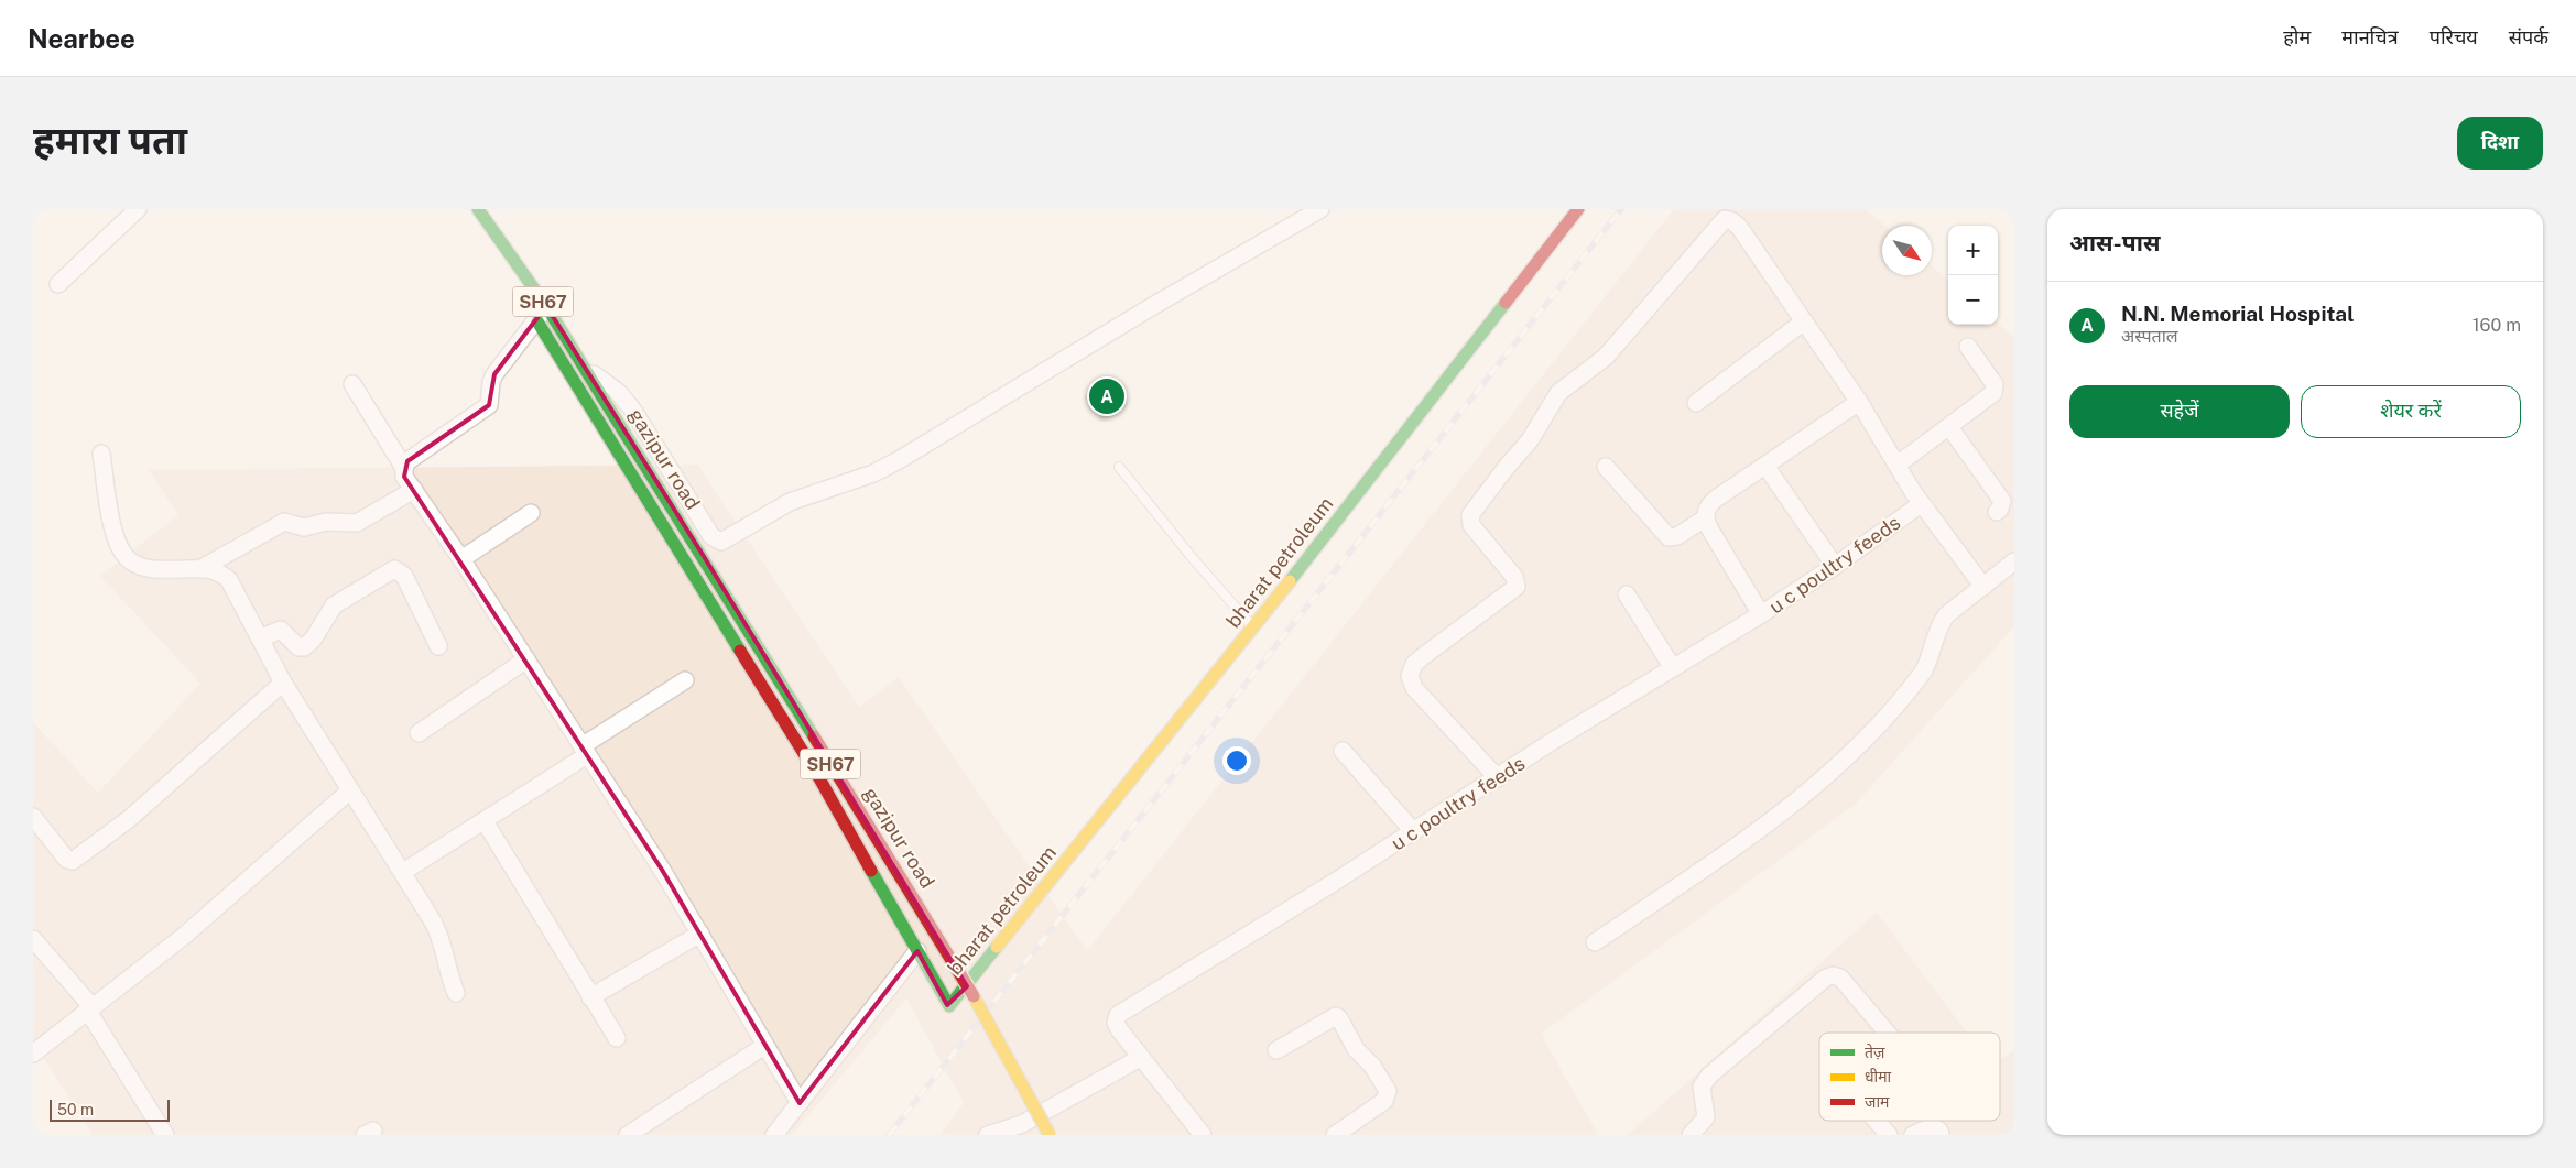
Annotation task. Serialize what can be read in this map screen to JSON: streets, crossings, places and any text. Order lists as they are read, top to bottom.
{
  "streets": {
    "street": [
      "SH67",
      "gazipur road",
      "bharat petroleum",
      "u c poultry feeds"
    ]
  },
  "crossings": [
    ["SH67", "gazipur road"]
  ],
  "legend": ["तेज़", "धीमा", "जाम"],
  "scale_bar": "50 m",
  "north": "bottom right",
  "page": {
    "header": "Nearbee",
    "nav": [
      "होम",
      "मानचित्र",
      "परिचय",
      "संपर्क"
    ],
    "buttons": [
      "दिशा",
      ["सहेजें", "शेयर करें"]
    ],
    "title": "हमारा पता",
    "heading": "आस-पास",
    "map_buttons": ["+", "−"],
    "list": [
      {
        "mark": "A",
        "name": "N.N. Memorial Hospital",
        "note": "अस्पताल",
        "value": "160 m"
      }
    ],
    "pins": "A",
    "scale": "50 m"
  }
}
